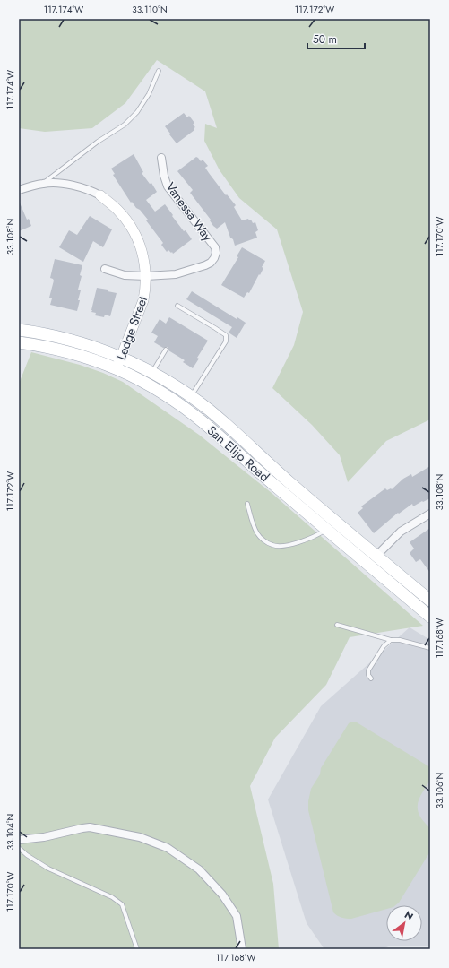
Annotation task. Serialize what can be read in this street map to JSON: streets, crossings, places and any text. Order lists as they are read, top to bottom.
{
  "streets": {
    "main road": ["San Elijo Road"],
    "street": ["Vanessa Way", "Ledge Street"]
  },
  "crossings": [
    ["Vanessa Way", "Ledge Street"],
    ["Ledge Street", "San Elijo Road"]
  ],
  "scale_bar": "50 m",
  "north": "top right",
  "coordinates": [
    "117.174°W",
    "33.110°N",
    "117.172°W",
    "33.108°N",
    "117.170°W",
    "117.168°W",
    "33.106°N",
    "33.104°N"
  ]
}
